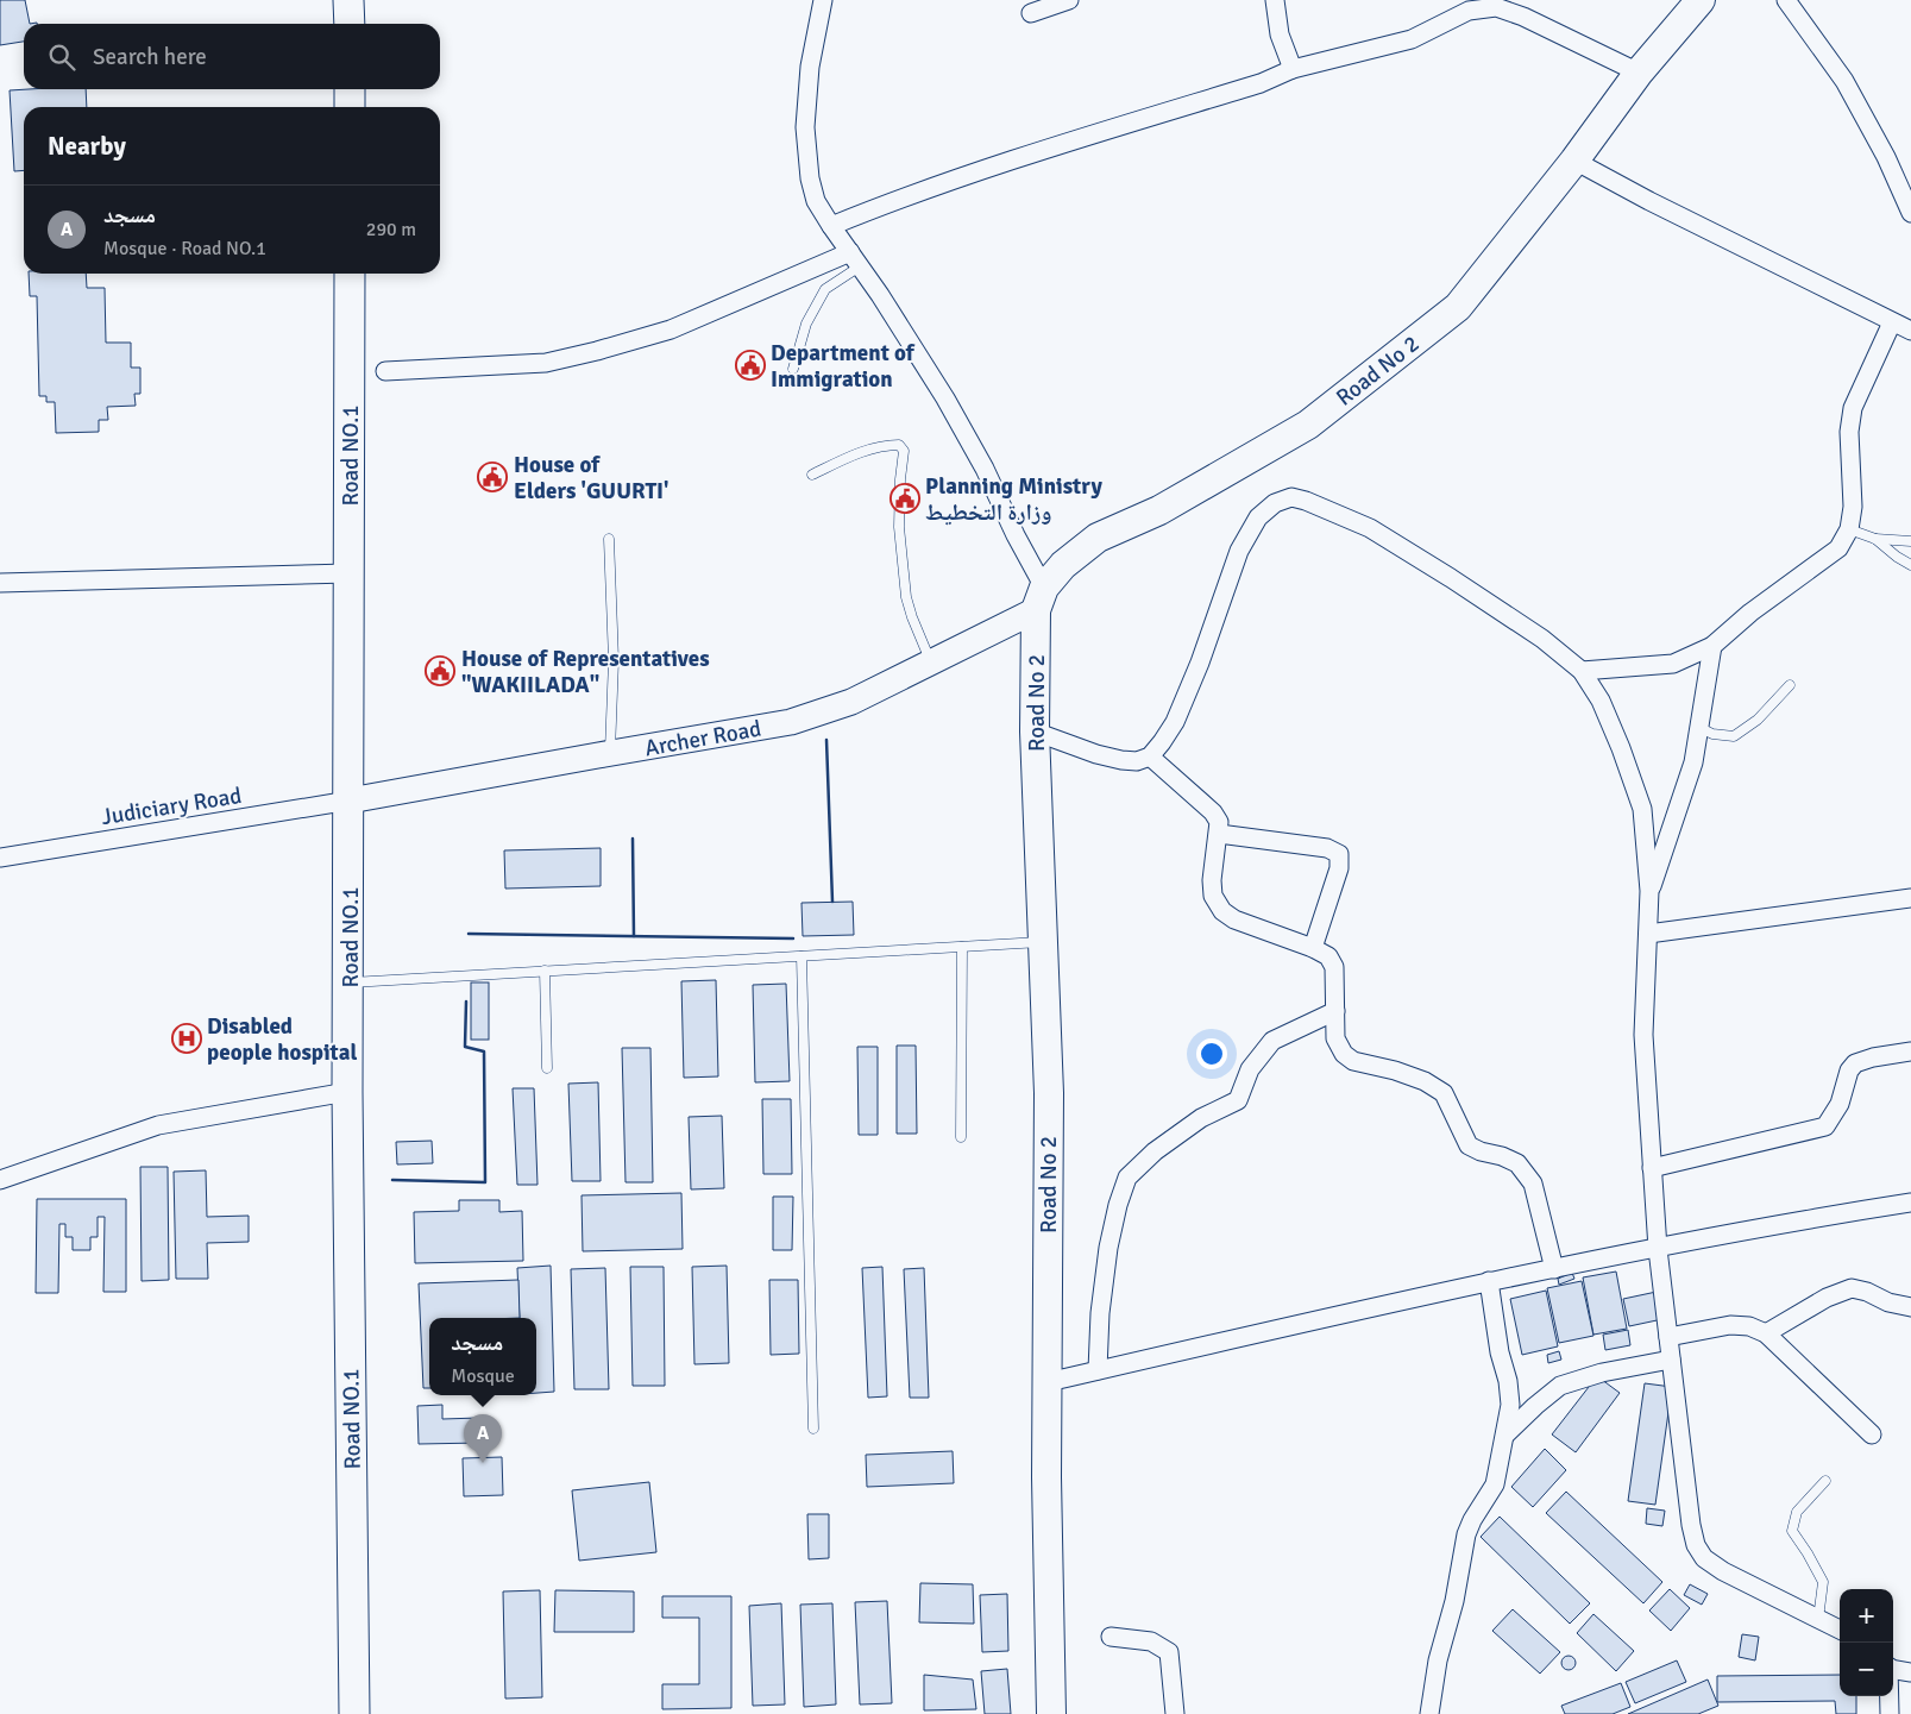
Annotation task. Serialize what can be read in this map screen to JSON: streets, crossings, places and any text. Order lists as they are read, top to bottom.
{
  "streets": {
    "highway": ["Road NO.1"],
    "main road": ["Road No 2", "Archer Road"],
    "street": ["Judiciary Road"]
  },
  "crossings": [
    ["Road No 2", "Archer Road"],
    ["Road NO.1", "Archer Road"],
    ["Road NO.1", "Judiciary Road"],
    ["Archer Road", "Judiciary Road"]
  ],
  "places": {
    "public building": [
      "Department of Immigration",
      "House of Elders 'GUURTI'",
      "Planning Ministry وزارة التخطيط",
      "House of Representatives \"WAKIILADA\""
    ],
    "hospital": ["Disabled people hospital"]
  },
  "page": {
    "search": "Search here",
    "heading": "Nearby",
    "list": [
      {
        "mark": "A",
        "name": "مسجد",
        "note": "Mosque · Road NO.1",
        "value": "290 m"
      }
    ],
    "popup": ["مسجد", "Mosque"],
    "pins": "A",
    "map_buttons": ["+", "−"]
  }
}
